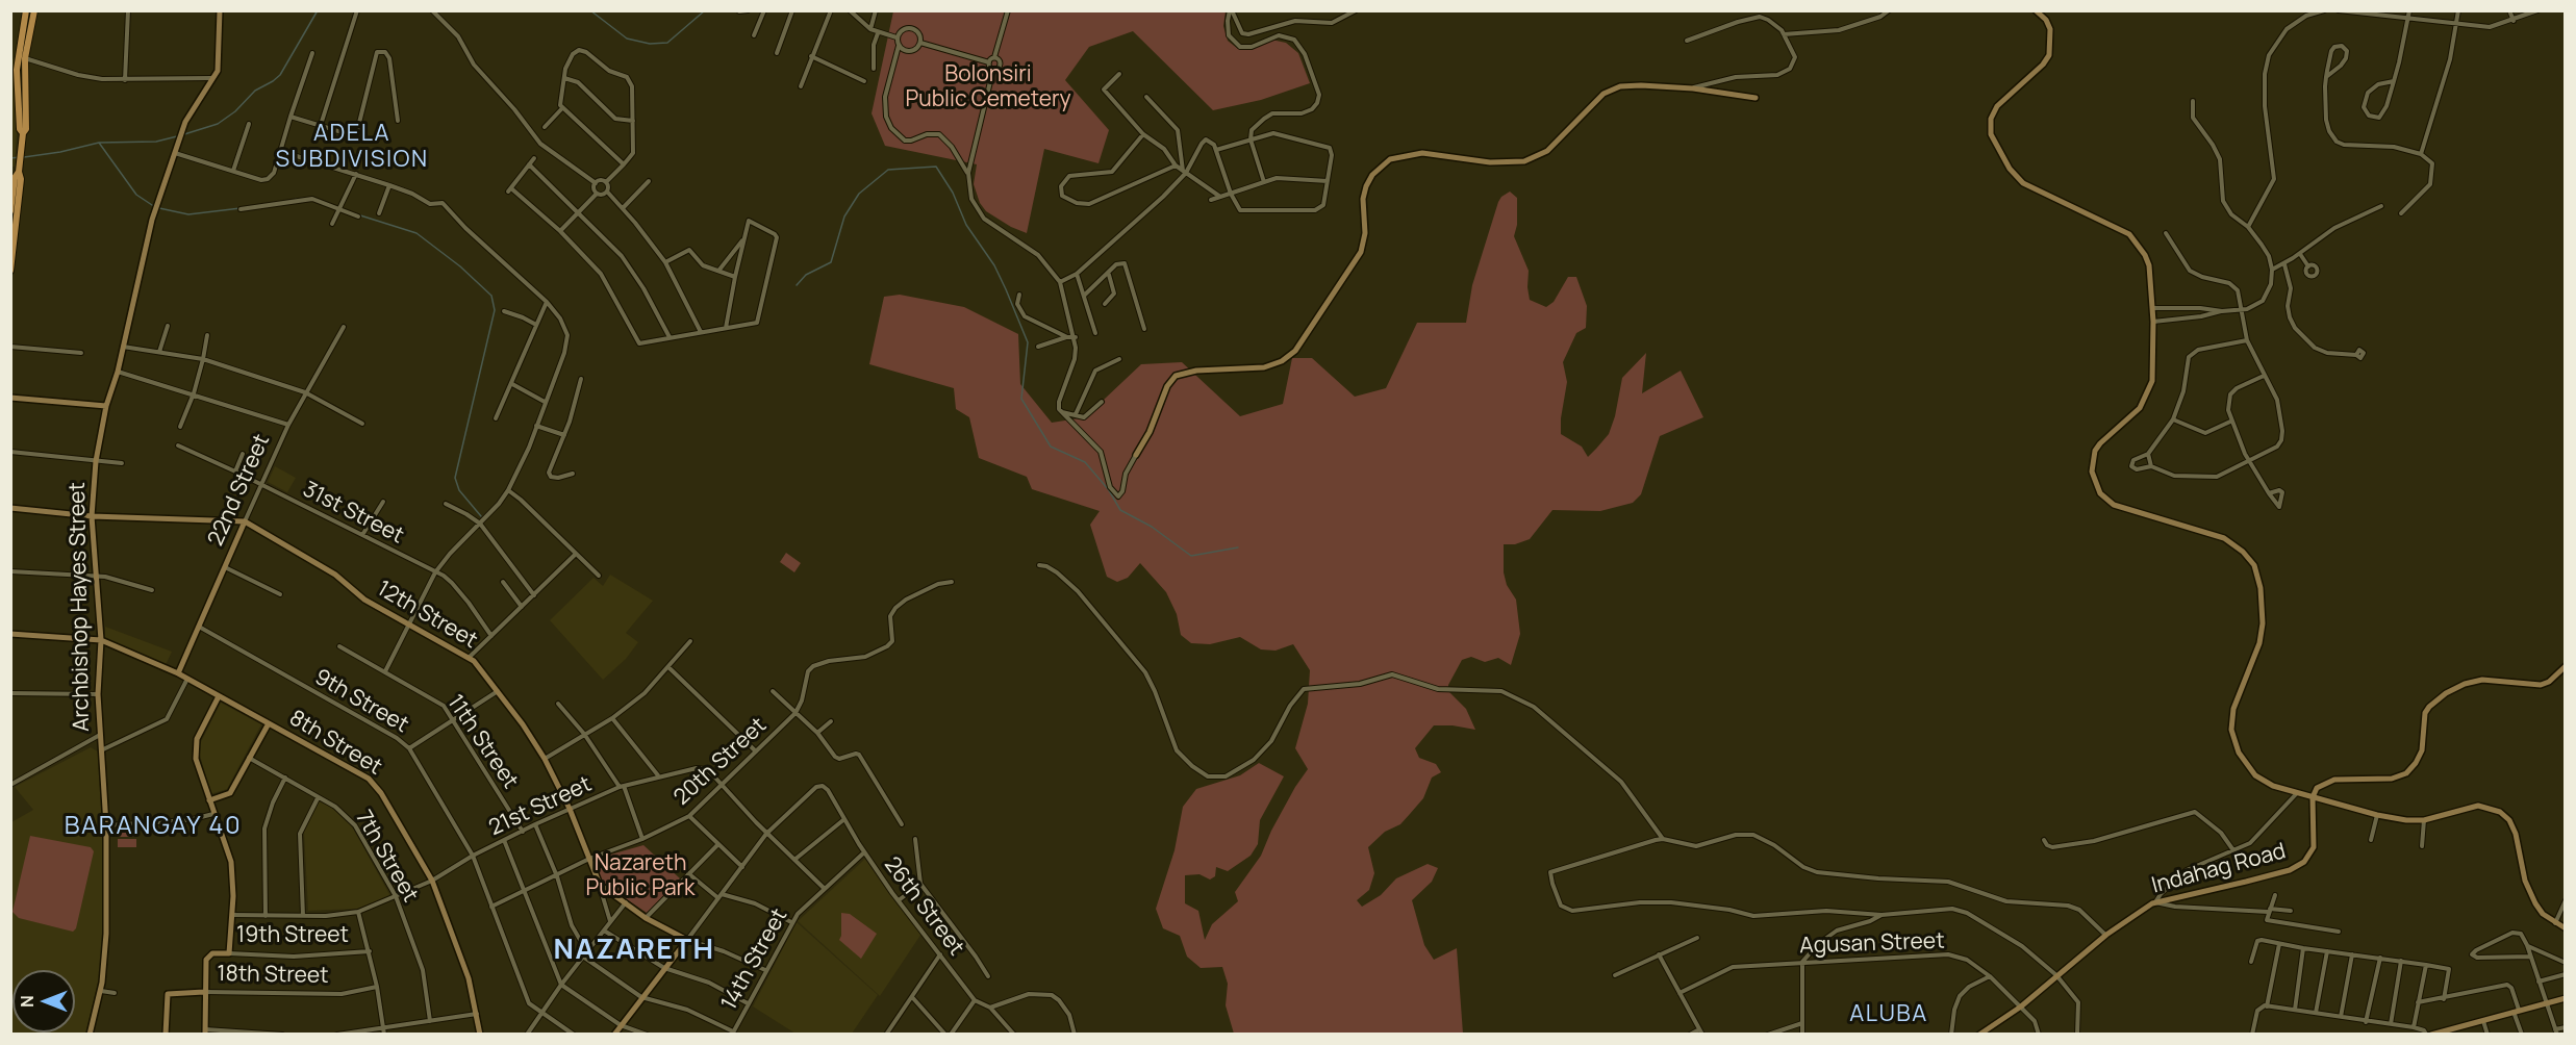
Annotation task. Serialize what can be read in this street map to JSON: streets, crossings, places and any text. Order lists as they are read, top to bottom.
{
  "streets": {
    "street": [
      "22nd Street",
      "31st Street",
      "Archbishop Hayes Street",
      "12th Street",
      "9th Street",
      "11th Street",
      "8th Street",
      "20th Street",
      "21st Street",
      "7th Street",
      "Indahag Road",
      "26th Street",
      "19th Street",
      "Agusan Street",
      "14th Street",
      "18th Street"
    ]
  },
  "crossings": [
    ["22nd Street", "31st Street"],
    ["22nd Street", "12th Street"],
    ["22nd Street", "9th Street"],
    ["22nd Street", "8th Street"],
    ["Archbishop Hayes Street", "12th Street"],
    ["Archbishop Hayes Street", "8th Street"],
    ["12th Street", "20th Street"],
    ["12th Street", "21st Street"],
    ["9th Street", "20th Street"],
    ["9th Street", "21st Street"],
    ["11th Street", "21st Street"],
    ["8th Street", "21st Street"],
    ["20th Street", "21st Street"],
    ["21st Street", "7th Street"],
    ["21st Street", "26th Street"],
    ["21st Street", "14th Street"],
    ["Indahag Road", "Agusan Street"],
    ["26th Street", "14th Street"],
    ["19th Street", "18th Street"]
  ],
  "districts": [
    "ADELA SUBDIVISION",
    "BARANGAY 40",
    "NAZARETH",
    "ALUBA"
  ],
  "parks": ["Bolonsiri Public Cemetery", "Nazareth Public Park"],
  "north": "left"
}
